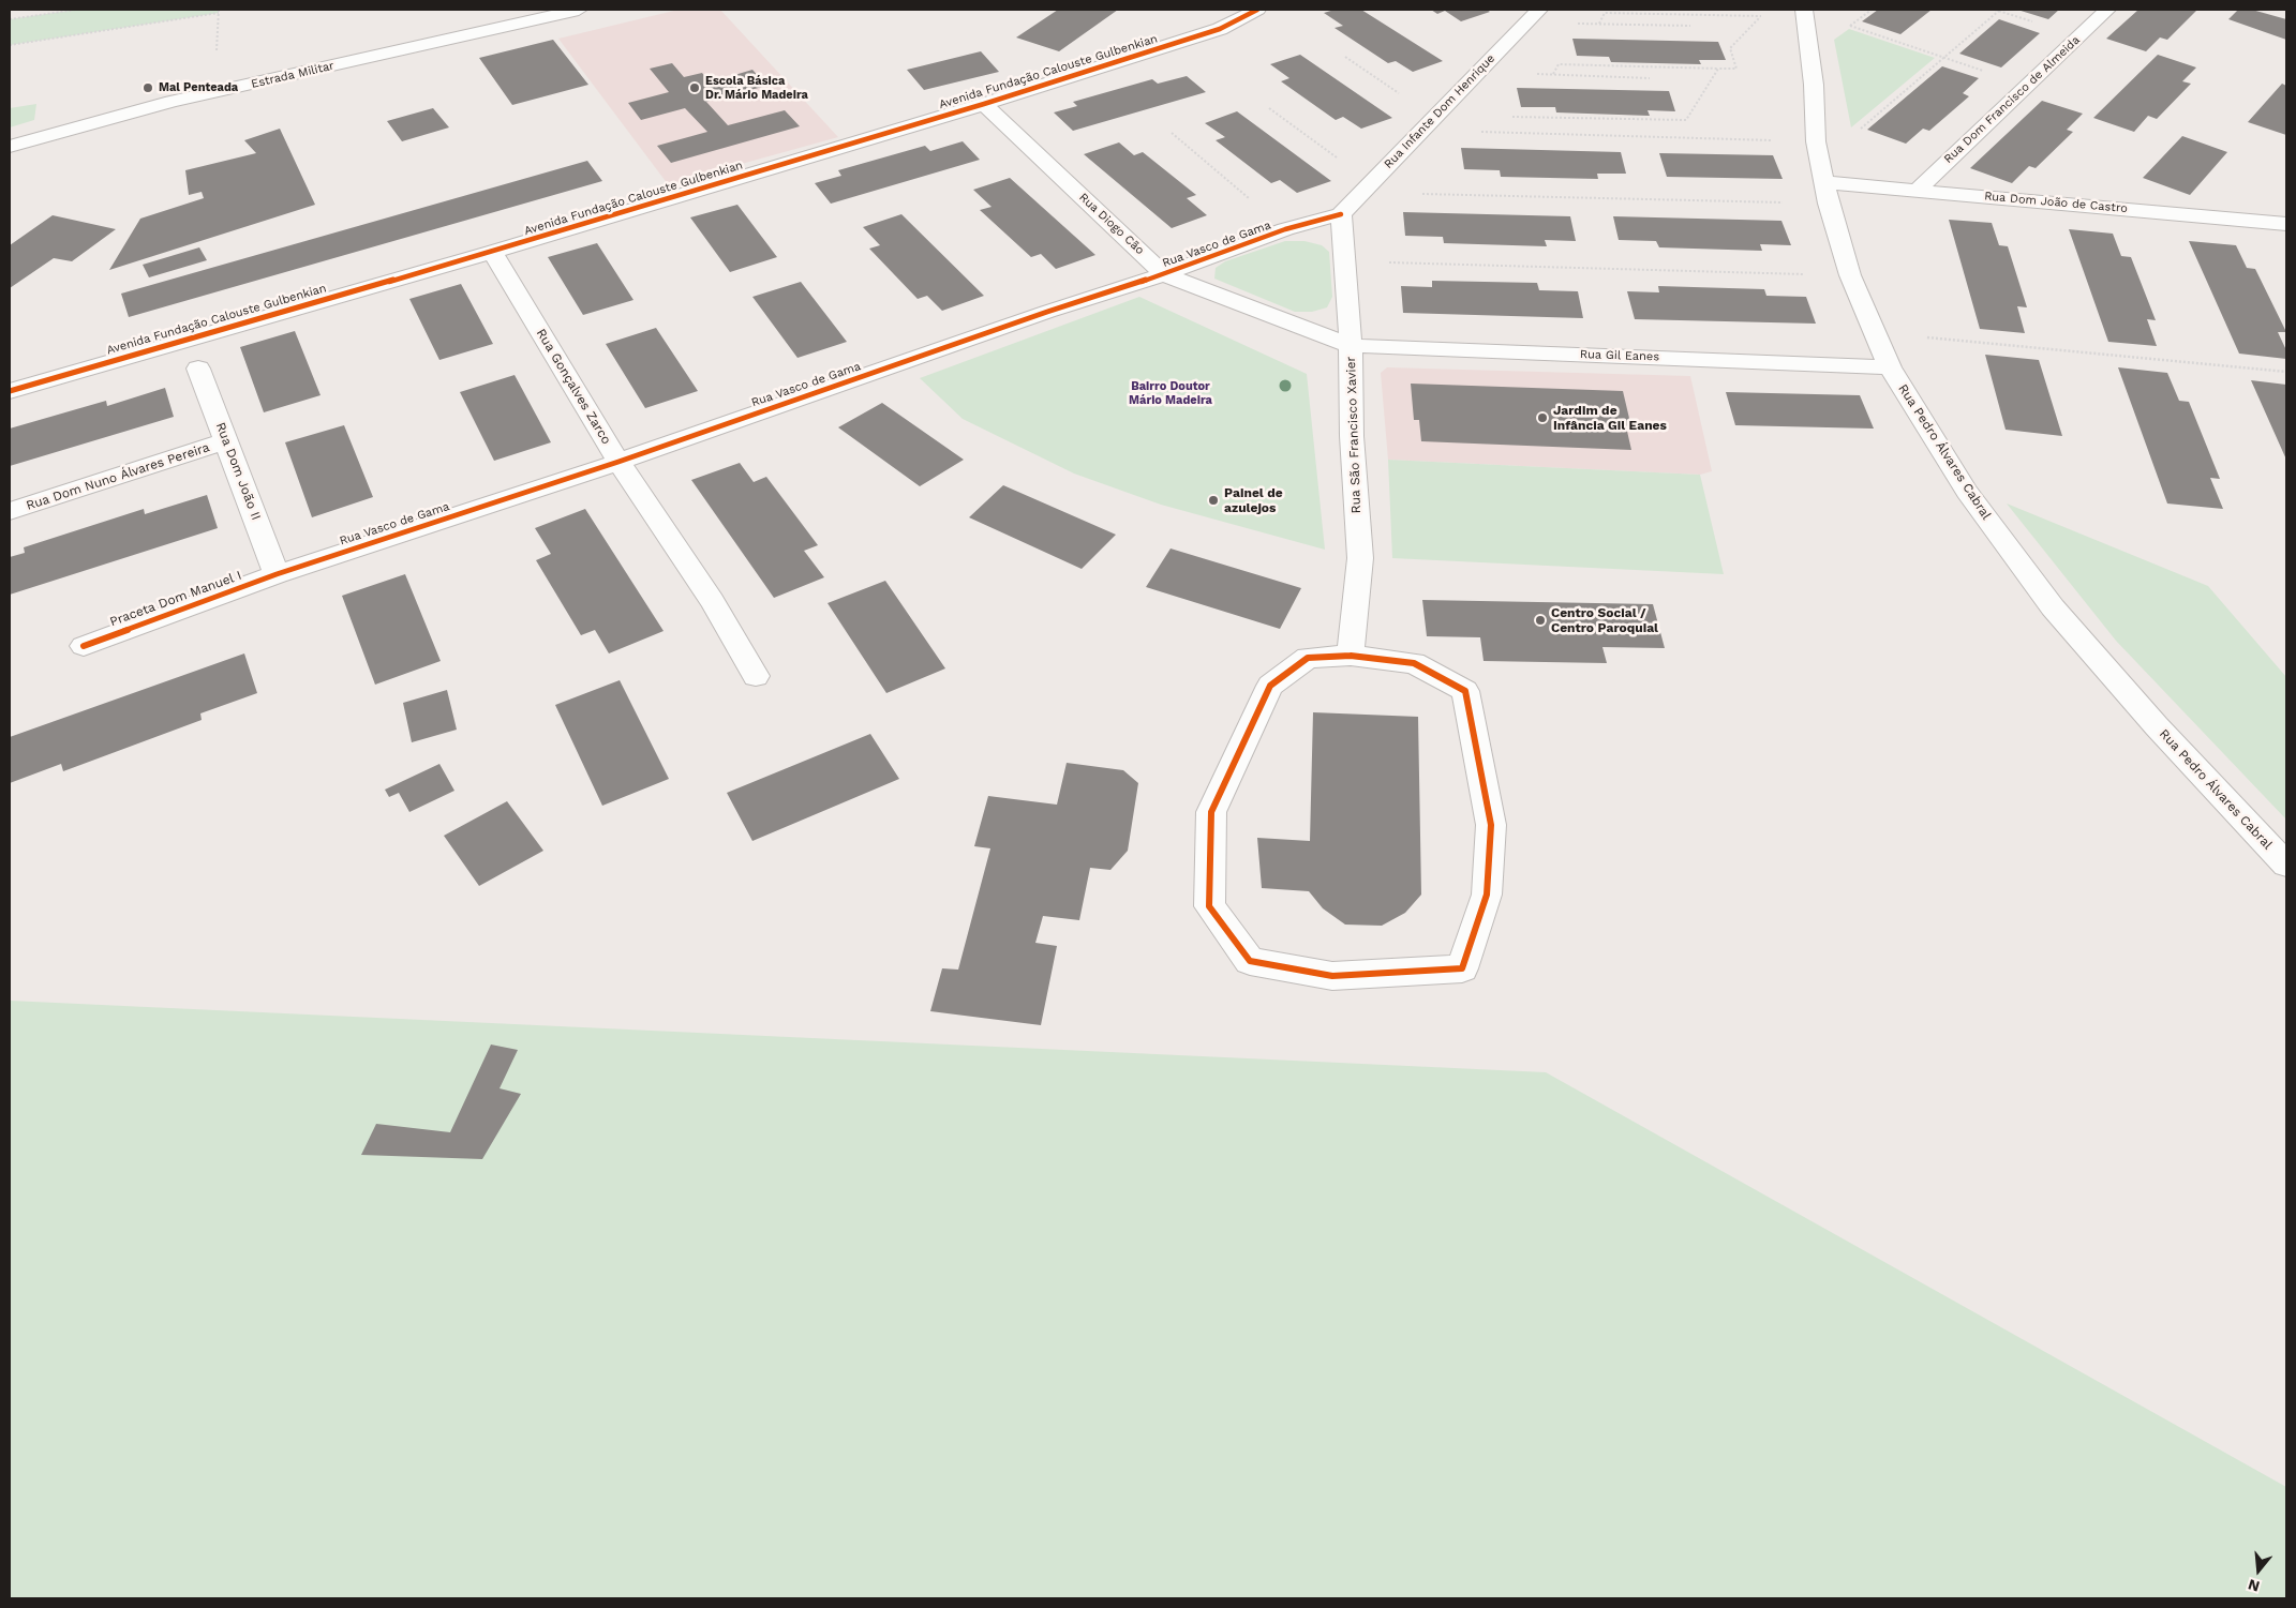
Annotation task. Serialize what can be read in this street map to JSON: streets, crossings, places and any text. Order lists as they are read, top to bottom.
{
  "streets": {
    "street": [
      "Avenida Fundação Calouste Gulbenkian",
      "Estrada Militar",
      "Rua Dom Francisco de Almeida",
      "Rua Infante Dom Henrique",
      "Rua Dom João de Castro",
      "Rua Diogo Cão",
      "Rua Vasco de Gama",
      "Rua Gil Eanes",
      "Rua Gonçalves Zarco",
      "Rua São Francisco Xavier",
      "Rua Pedro Álvares Cabral",
      "Rua Dom João II",
      "Rua Dom Nuno Álvares Pereira",
      "Praceta Dom Manuel I"
    ]
  },
  "crossings": [
    ["Avenida Fundação Calouste Gulbenkian", "Rua Diogo Cão"],
    ["Avenida Fundação Calouste Gulbenkian", "Rua Gonçalves Zarco"],
    ["Rua Dom Francisco de Almeida", "Rua Dom João de Castro"],
    ["Rua Infante Dom Henrique", "Rua Vasco de Gama"],
    ["Rua Infante Dom Henrique", "Rua São Francisco Xavier"],
    ["Rua Dom João de Castro", "Rua Pedro Álvares Cabral"],
    ["Rua Diogo Cão", "Rua Vasco de Gama"],
    ["Rua Diogo Cão", "Rua Gil Eanes"],
    ["Rua Diogo Cão", "Rua São Francisco Xavier"],
    ["Rua Vasco de Gama", "Rua Gonçalves Zarco"],
    ["Rua Vasco de Gama", "Rua São Francisco Xavier"],
    ["Rua Vasco de Gama", "Rua Dom João II"],
    ["Rua Vasco de Gama", "Praceta Dom Manuel I"],
    ["Rua Gil Eanes", "Rua São Francisco Xavier"],
    ["Rua Gil Eanes", "Rua Pedro Álvares Cabral"],
    ["Rua Dom João II", "Rua Dom Nuno Álvares Pereira"],
    ["Rua Dom João II", "Praceta Dom Manuel I"]
  ],
  "districts": ["Bairro Doutor Mário Madeira"],
  "places": [
    "Mal Penteada",
    "Escola Básica Dr. Mário Madeira",
    "Jardim de Infância Gil Eanes",
    "Painel de azulejos",
    "Centro Social / Centro Paroquial"
  ],
  "north": "bottom"
}
